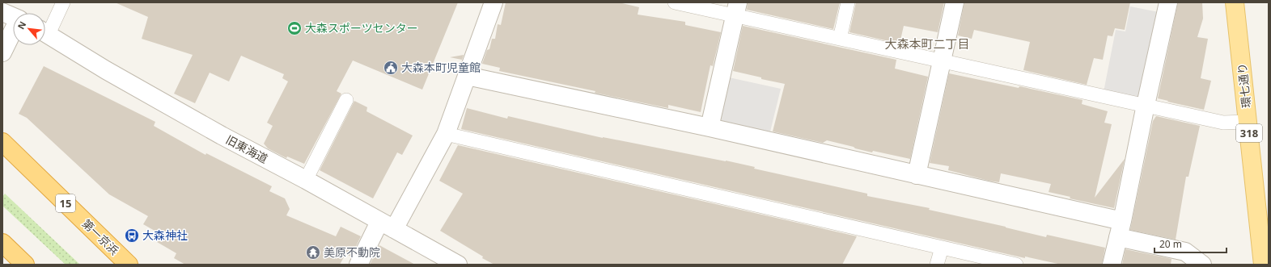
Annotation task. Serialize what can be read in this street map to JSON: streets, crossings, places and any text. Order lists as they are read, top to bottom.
{
  "streets": {
    "highway": ["15", "第一京浜"],
    "main road": ["環七通り", "318"],
    "street": ["旧東海道"]
  },
  "districts": ["大森本町二丁目"],
  "places": {
    "sports": ["大森スポーツセンター"],
    "public building": ["大森本町児童館"],
    "bus stop": ["大森神社"],
    "temple": ["美原不動院"]
  },
  "scale_bar": "20 m",
  "north": "top left"
}
